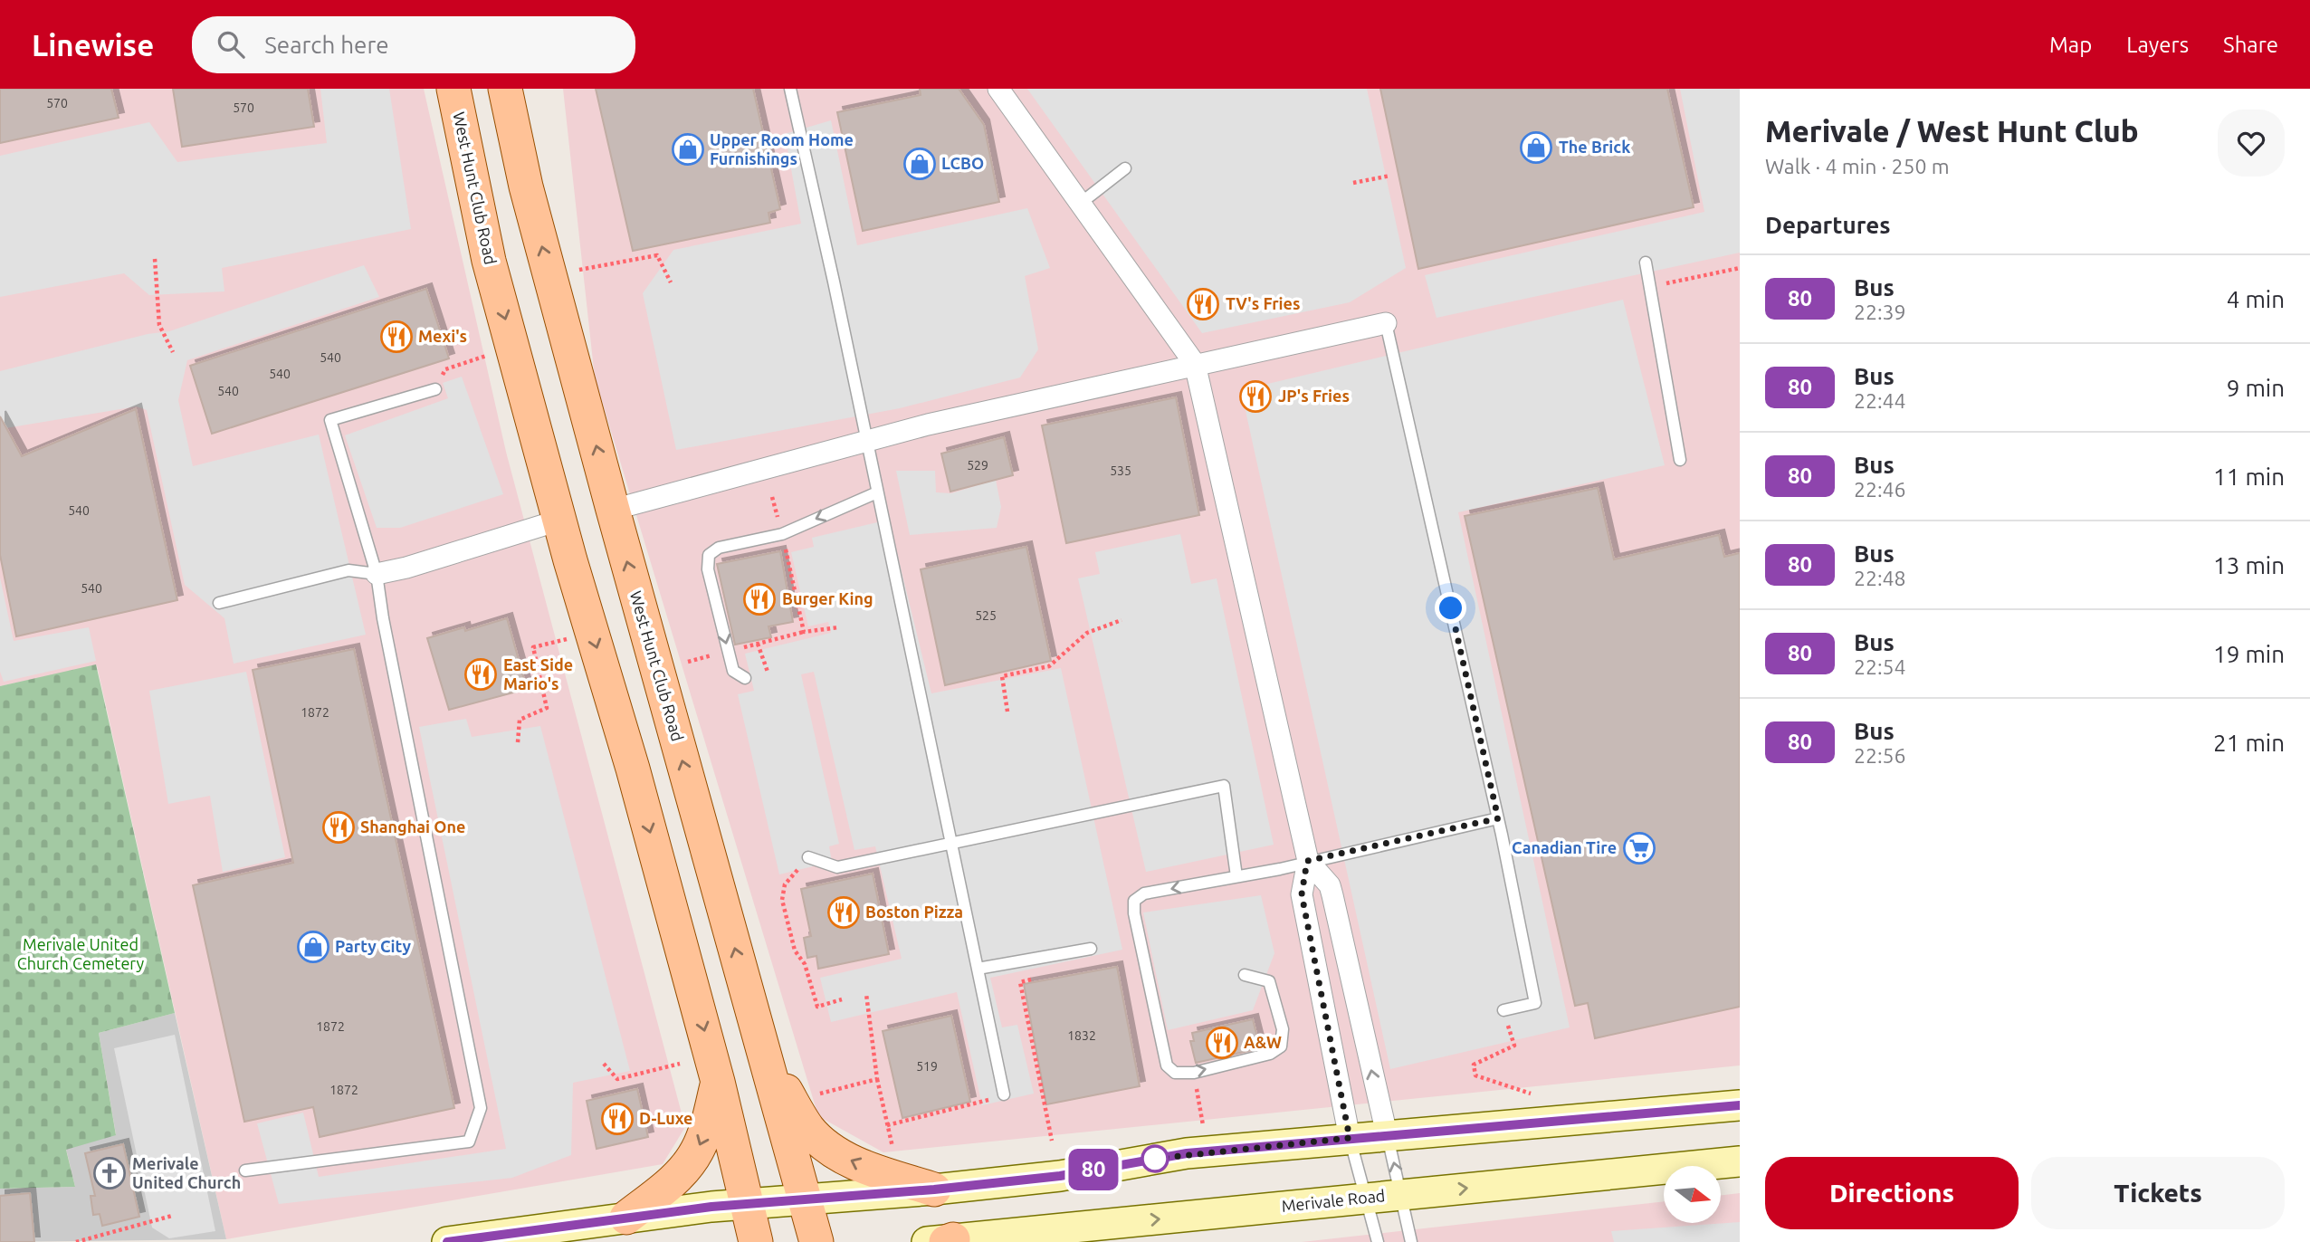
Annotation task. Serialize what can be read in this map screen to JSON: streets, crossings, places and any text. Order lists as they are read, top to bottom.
{
  "streets": {
    "main road": ["West Hunt Club Road", "Merivale Road"]
  },
  "parks": ["Merivale United Church Cemetery"],
  "places": {
    "shop": [
      "The Brick",
      "Upper Room Home Furnishings",
      "LCBO",
      "Party City"
    ],
    "restaurant": [
      "TV's Fries",
      "Mexi's",
      "JP's Fries",
      "Burger King",
      "East Side Mario's",
      "Shanghai One",
      "Boston Pizza",
      "A&W",
      "D-Luxe"
    ],
    "supermarket": ["Canadian Tire"],
    "church": ["Merivale United Church"]
  },
  "lines": ["bus line 80"],
  "house_numbers": [
    "570",
    "570",
    "540",
    "540",
    "540",
    "529",
    "535",
    "540",
    "540",
    "525",
    "1872",
    "1872",
    "1832",
    "519",
    "1872"
  ],
  "north": "right",
  "page": {
    "header": "Linewise",
    "search": "Search here",
    "nav": ["Map", "Layers", "Share"],
    "on_map": "80",
    "heading": [
      ["Merivale / West Hunt Club", "Walk · 4 min · 250 m"],
      "Departures"
    ],
    "list": [
      {
        "mark": "80",
        "name": "Bus",
        "note": "22:39",
        "value": "4 min"
      },
      {
        "mark": "80",
        "name": "Bus",
        "note": "22:44",
        "value": "9 min"
      },
      {
        "mark": "80",
        "name": "Bus",
        "note": "22:46",
        "value": "11 min"
      },
      {
        "mark": "80",
        "name": "Bus",
        "note": "22:48",
        "value": "13 min"
      },
      {
        "mark": "80",
        "name": "Bus",
        "note": "22:54",
        "value": "19 min"
      },
      {
        "mark": "80",
        "name": "Bus",
        "note": "22:56",
        "value": "21 min"
      }
    ],
    "buttons": ["Directions", "Tickets"]
  }
}
